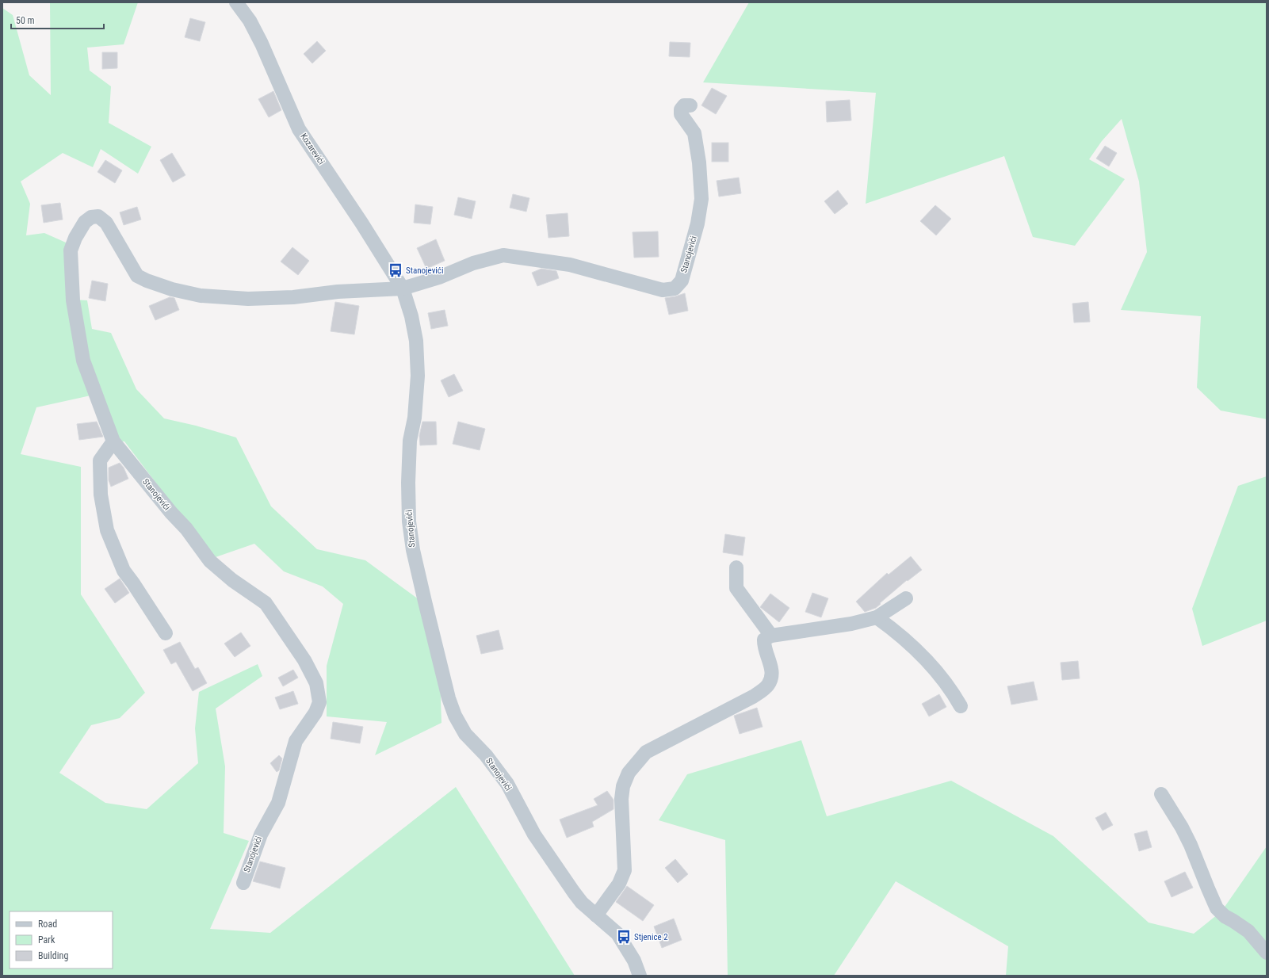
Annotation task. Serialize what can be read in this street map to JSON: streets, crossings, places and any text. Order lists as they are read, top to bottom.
{
  "streets": {
    "street": ["Kozarevići", "Stanojevići"]
  },
  "crossings": [
    ["Kozarevići", "Stanojevići"]
  ],
  "places": {
    "bus stop": ["Stanojevići", "Stjenice 2"]
  },
  "legend": ["Road", "Park", "Building"],
  "scale_bar": "50 m"
}
